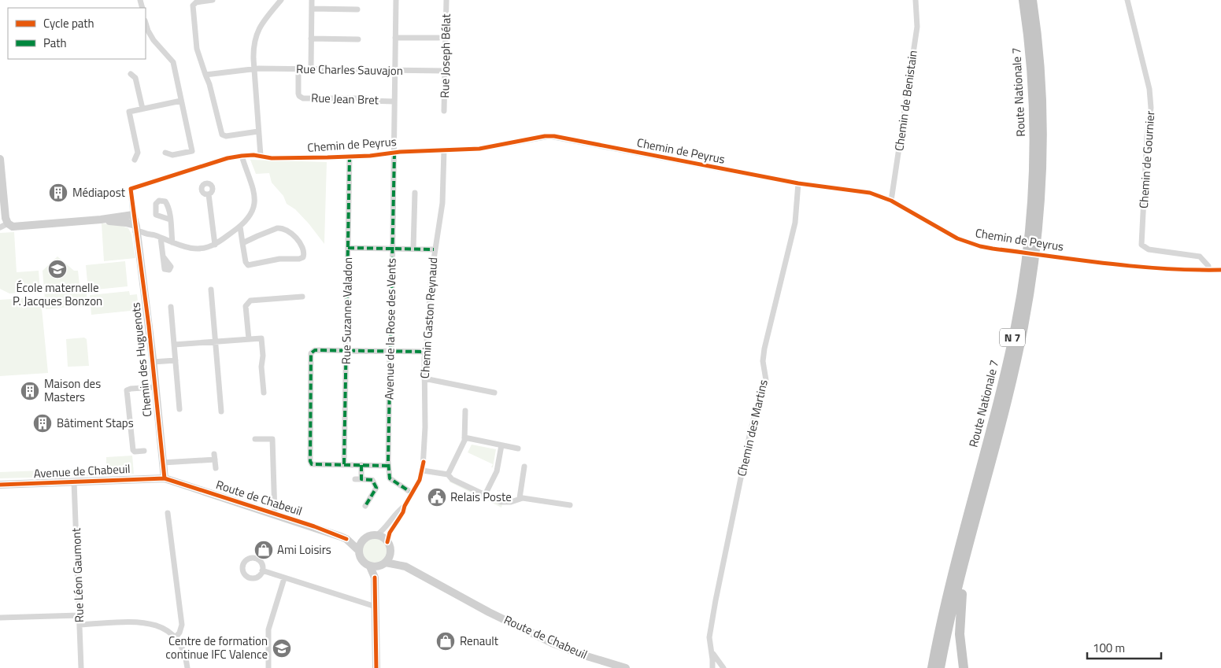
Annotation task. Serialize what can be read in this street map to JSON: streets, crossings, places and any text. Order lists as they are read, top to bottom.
{
  "streets": {
    "highway": ["Route Nationale 7", "N 7"],
    "main road": ["Chemin des Huguenots", "Avenue de Chabeuil", "Route de Chabeuil"],
    "street": [
      "Rue Joseph Bélat",
      "Rue Charles Sauvajon",
      "Rue Jean Bret",
      "Chemin de Benistain",
      "Chemin de Peyrus",
      "Chemin de Gournier",
      "Rue Suzanne Valadon",
      "Chemin Gaston Reynaud",
      "Avenue de la Rose des Vents",
      "Chemin des Martins",
      "Rue Léon Gaumont"
    ]
  },
  "crossings": [
    ["Rue Joseph Bélat", "Rue Charles Sauvajon"],
    ["Rue Charles Sauvajon", "Rue Jean Bret"],
    ["Rue Charles Sauvajon", "Avenue de la Rose des Vents"],
    ["Rue Jean Bret", "Avenue de la Rose des Vents"],
    ["Chemin de Benistain", "Chemin de Peyrus"],
    ["Chemin de Peyrus", "Chemin de Gournier"],
    ["Chemin de Peyrus", "Rue Suzanne Valadon"],
    ["Chemin de Peyrus", "Chemin Gaston Reynaud"],
    ["Chemin de Peyrus", "Avenue de la Rose des Vents"],
    ["Chemin de Peyrus", "Chemin des Huguenots"],
    ["Chemin de Peyrus", "Chemin des Martins"],
    ["Chemin Gaston Reynaud", "Avenue de la Rose des Vents"],
    ["Chemin Gaston Reynaud", "Route de Chabeuil"],
    ["Chemin des Huguenots", "Avenue de Chabeuil"],
    ["Chemin des Huguenots", "Route de Chabeuil"],
    ["Avenue de Chabeuil", "Route de Chabeuil"],
    ["Avenue de Chabeuil", "Rue Léon Gaumont"]
  ],
  "places": {
    "building": ["Médiapost", "Maison des Masters", "Bâtiment Staps"],
    "school or university": ["École maternelle P. Jacques Bonzon", "Centre de formation continue IFC Valence"],
    "public building": ["Relais Poste"],
    "shop": ["Ami Loisirs", "Renault"]
  },
  "legend": ["Cycle path", "Path"],
  "scale_bar": "100 m"
}
